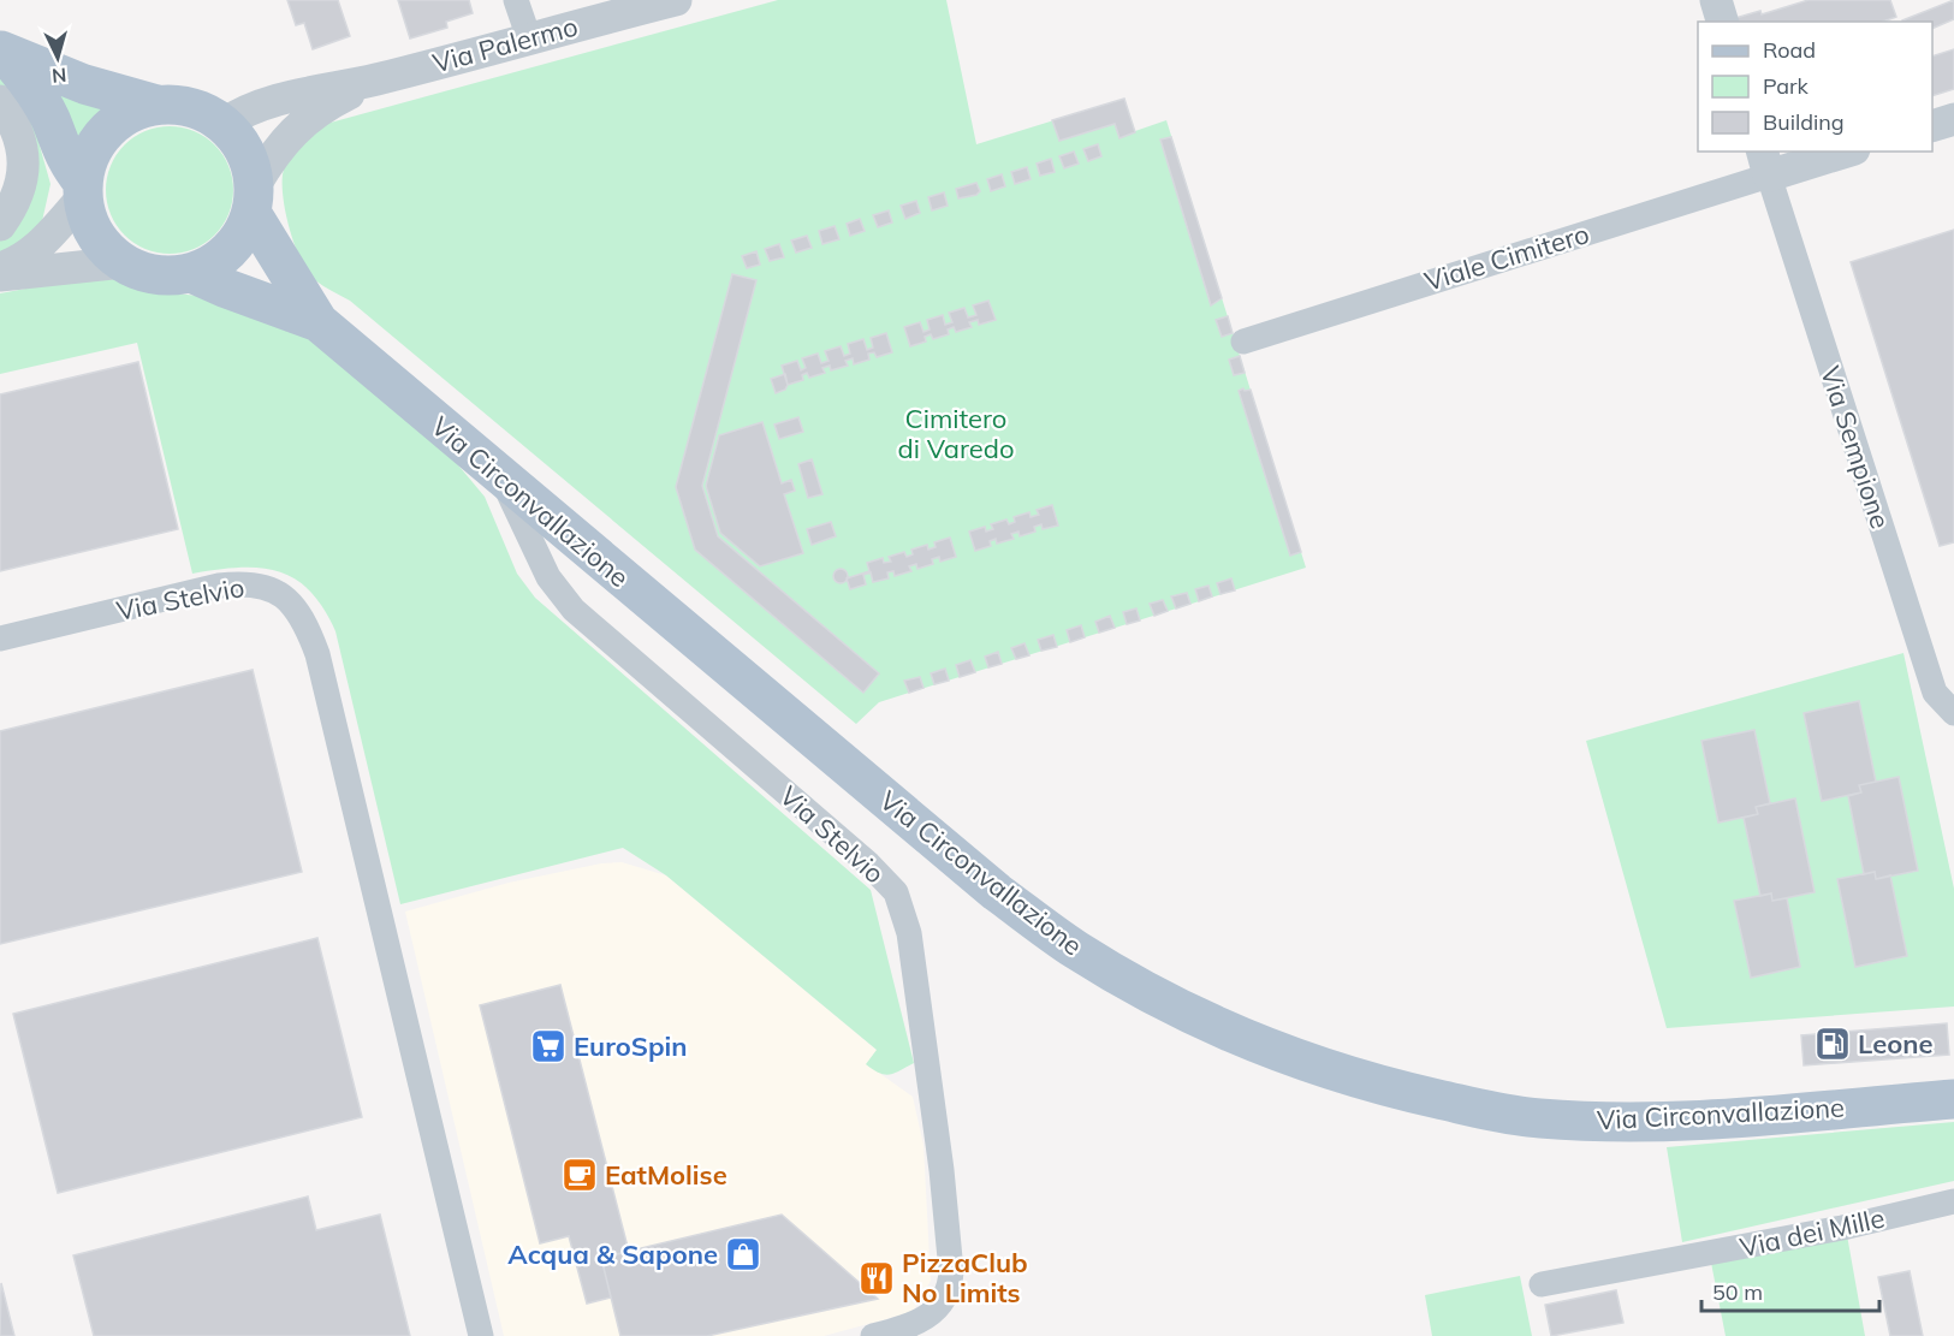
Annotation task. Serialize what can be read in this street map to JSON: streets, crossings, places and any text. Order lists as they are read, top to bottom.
{
  "streets": {
    "main road": ["Via Circonvallazione"],
    "street": [
      "Via Palermo",
      "Viale Cimitero",
      "Via Sempione",
      "Via Stelvio",
      "Via dei Mille"
    ]
  },
  "crossings": [
    ["Via Palermo", "Via Circonvallazione"],
    ["Viale Cimitero", "Via Sempione"],
    ["Via Circonvallazione", "Via Stelvio"]
  ],
  "parks": ["Cimitero di Varedo"],
  "places": {
    "fuel station": ["Leone"],
    "supermarket": ["EuroSpin"],
    "cafe": ["EatMolise"],
    "shop": ["Acqua & Sapone"],
    "restaurant": ["PizzaClub No Limits"]
  },
  "legend": ["Road", "Park", "Building"],
  "scale_bar": "50 m",
  "north": "bottom"
}
